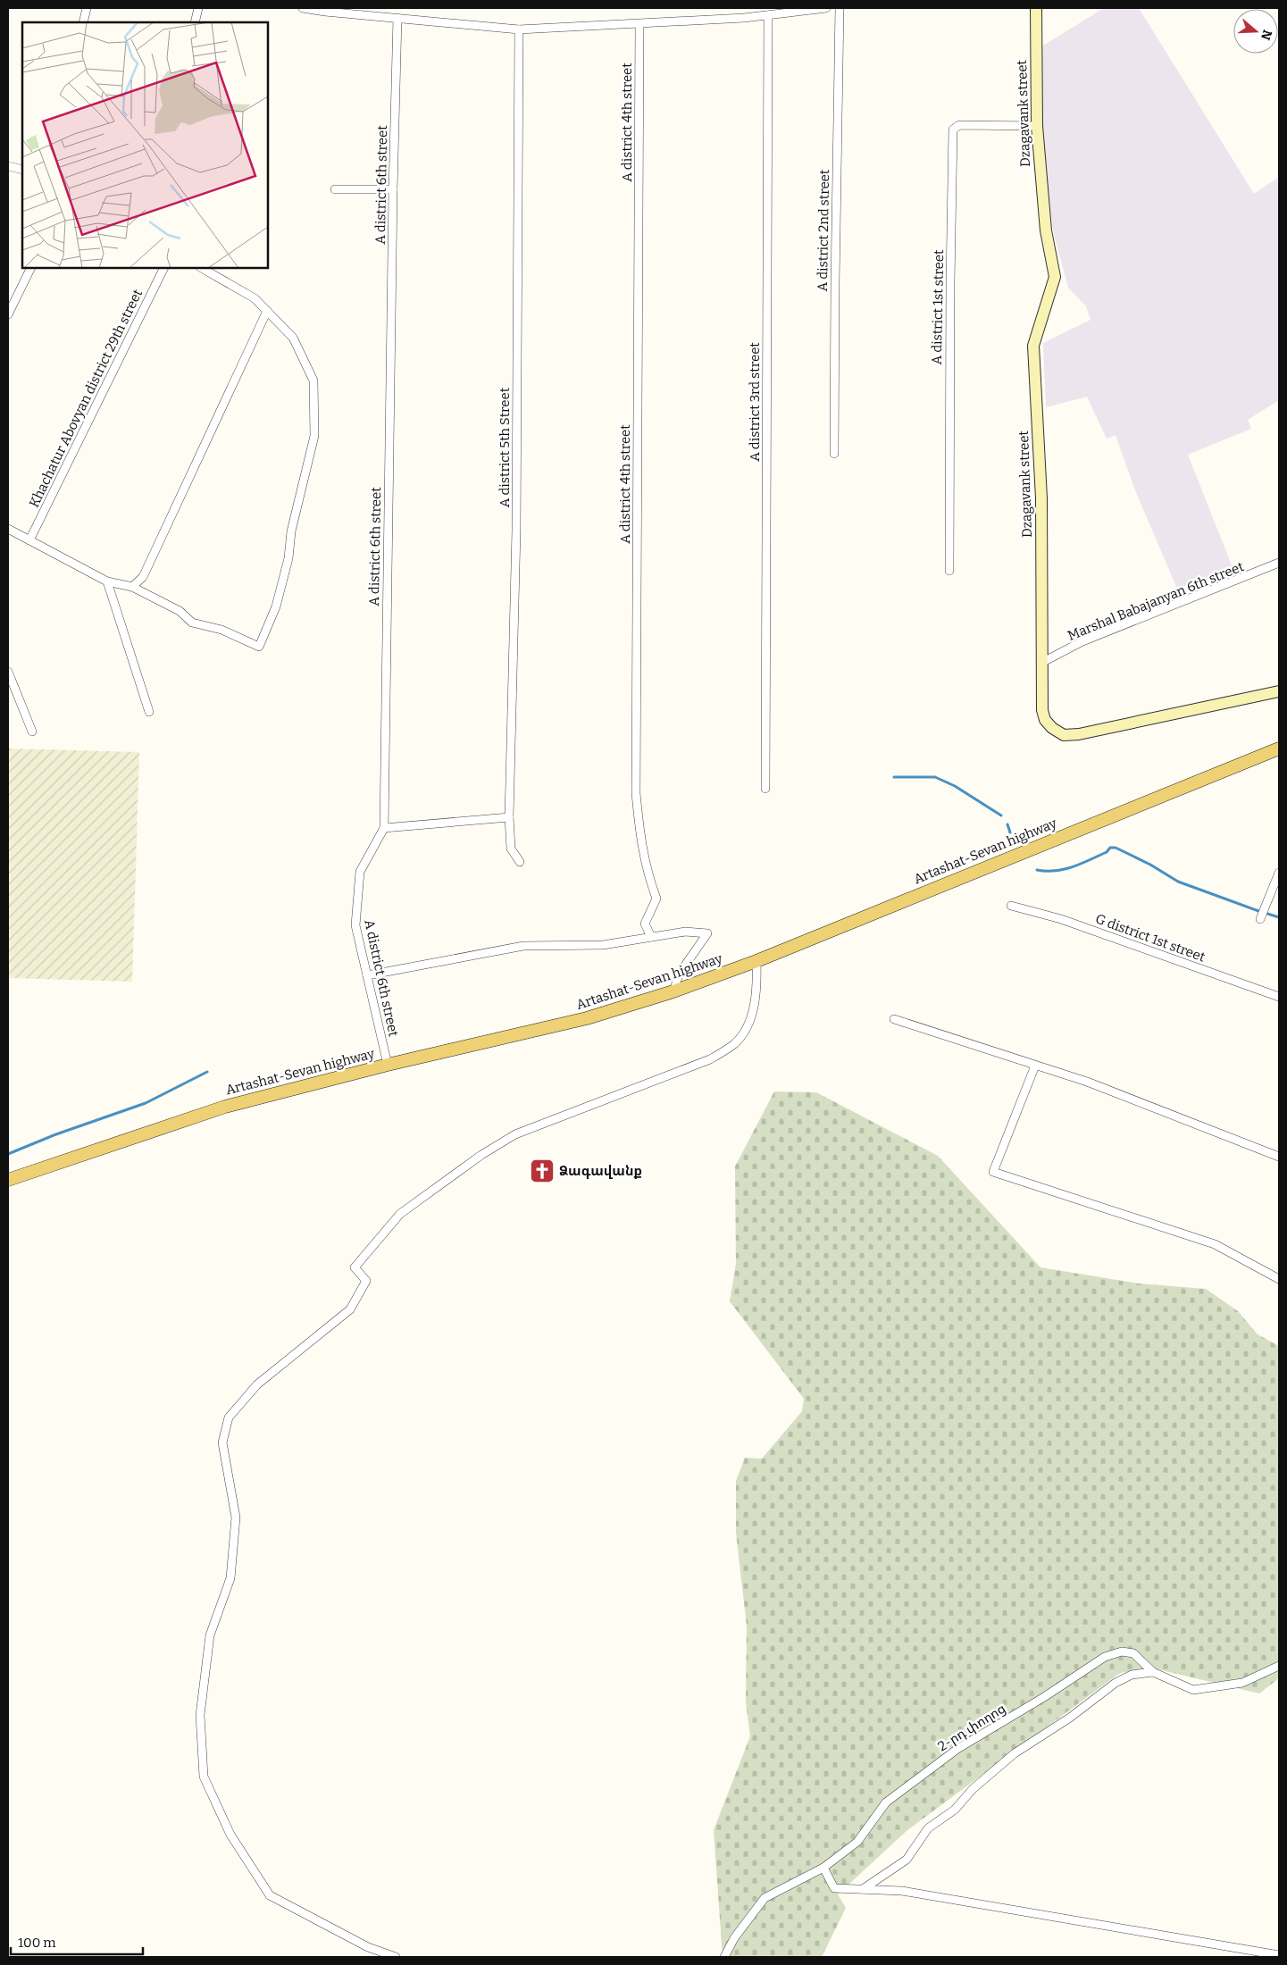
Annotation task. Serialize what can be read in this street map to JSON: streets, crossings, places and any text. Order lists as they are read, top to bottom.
{
  "streets": {
    "main road": ["Artashat-Sevan highway"],
    "street": [
      "Dzagavank street",
      "A district 4th street",
      "A district 6th street",
      "A district 2nd street",
      "A district 1st street",
      "Khachatur Abovyan district 29th street",
      "A district 3rd street",
      "A district 5th Street",
      "Marshal Babajanyan 6th street",
      "G district 1st street",
      "2-րդ փողոց"
    ]
  },
  "crossings": [
    ["Dzagavank street", "A district 1st street"],
    ["Dzagavank street", "Marshal Babajanyan 6th street"],
    ["A district 6th street", "Artashat-Sevan highway"]
  ],
  "places": {
    "church": ["Ձագավանք"]
  },
  "scale_bar": "100 m",
  "north": "right"
}
